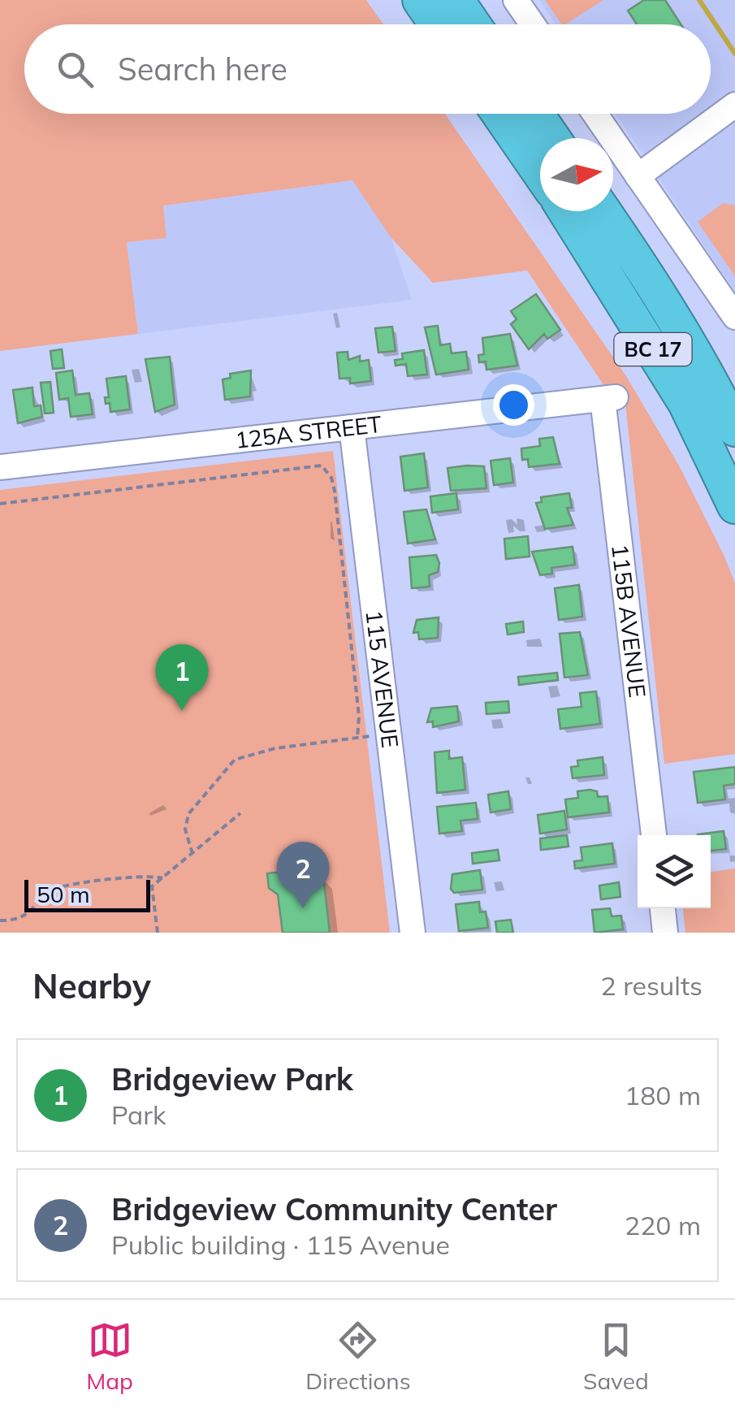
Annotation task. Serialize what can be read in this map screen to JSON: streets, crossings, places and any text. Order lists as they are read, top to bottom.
{
  "streets": {
    "highway": ["BC 17"],
    "street": ["125A STREET", "115B AVENUE", "115 AVENUE"]
  },
  "crossings": [
    ["125A STREET", "115B AVENUE"],
    ["125A STREET", "115 AVENUE"]
  ],
  "scale_bar": "50 m",
  "north": "right",
  "page": {
    "search": "Search here",
    "pins": ["1", "2"],
    "scale": "50 m",
    "heading": ["Nearby", "2 results"],
    "list": [
      {
        "mark": "1",
        "name": "Bridgeview Park",
        "note": "Park",
        "value": "180 m"
      },
      {
        "mark": "2",
        "name": "Bridgeview Community Center",
        "note": "Public building · 115 Avenue",
        "value": "220 m"
      }
    ],
    "nav": ["Map", "Directions", "Saved"]
  }
}
